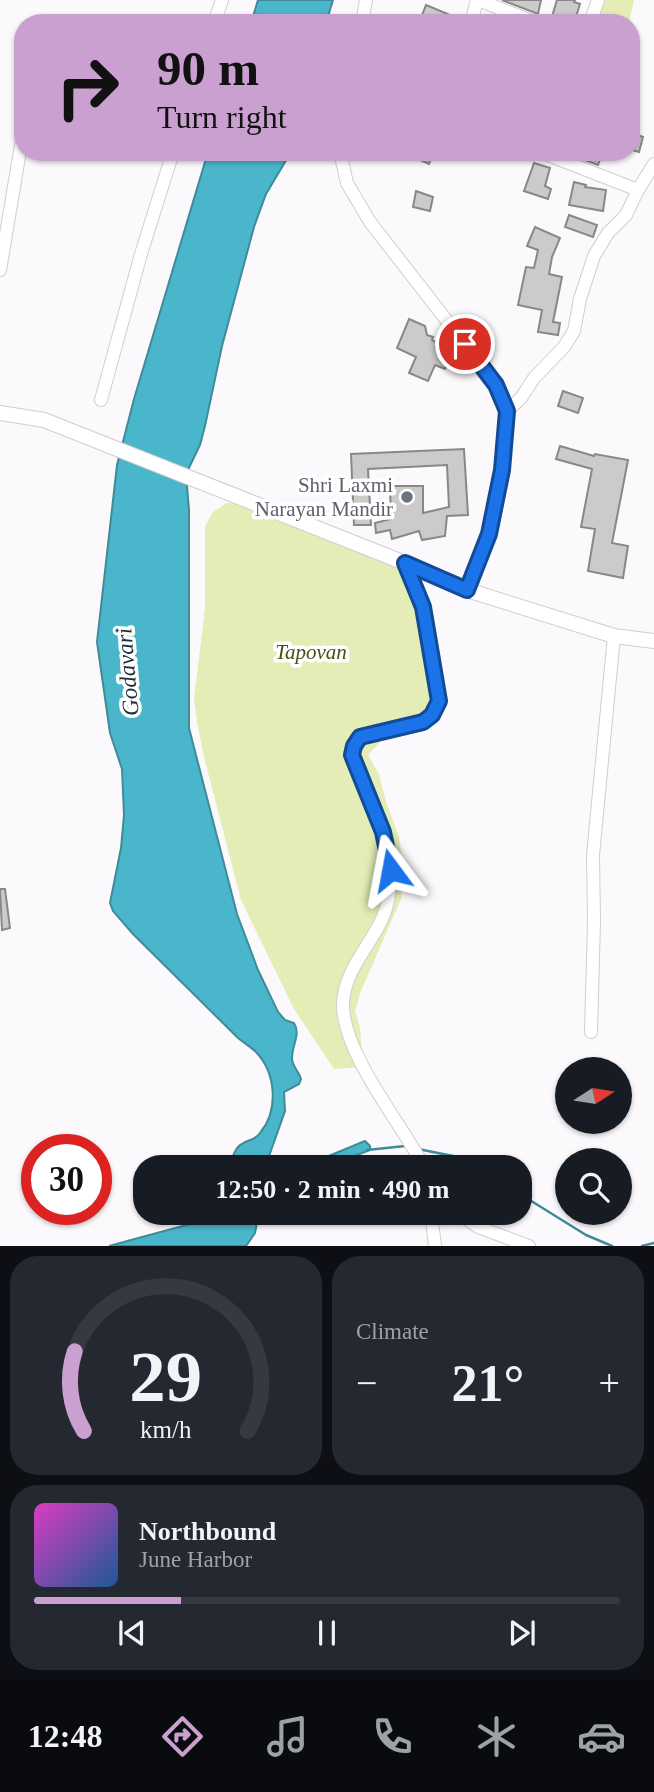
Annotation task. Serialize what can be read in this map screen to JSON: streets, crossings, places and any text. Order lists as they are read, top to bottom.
{
  "water": ["Godavari"],
  "parks": ["Tapovan"],
  "places": ["Shri Laxmi Narayan Mandir"],
  "north": "right",
  "page": {
    "turn": ["90 m", "Turn right"],
    "limit": "30",
    "trip": "12:50 · 2 min · 490 m",
    "tile": "Climate",
    "heat": ["−", "21°", "+"],
    "song": ["Northbound", "June Harbor"],
    "tabs": "12:48",
    "gauge": ["29", "km/h"]
  }
}
